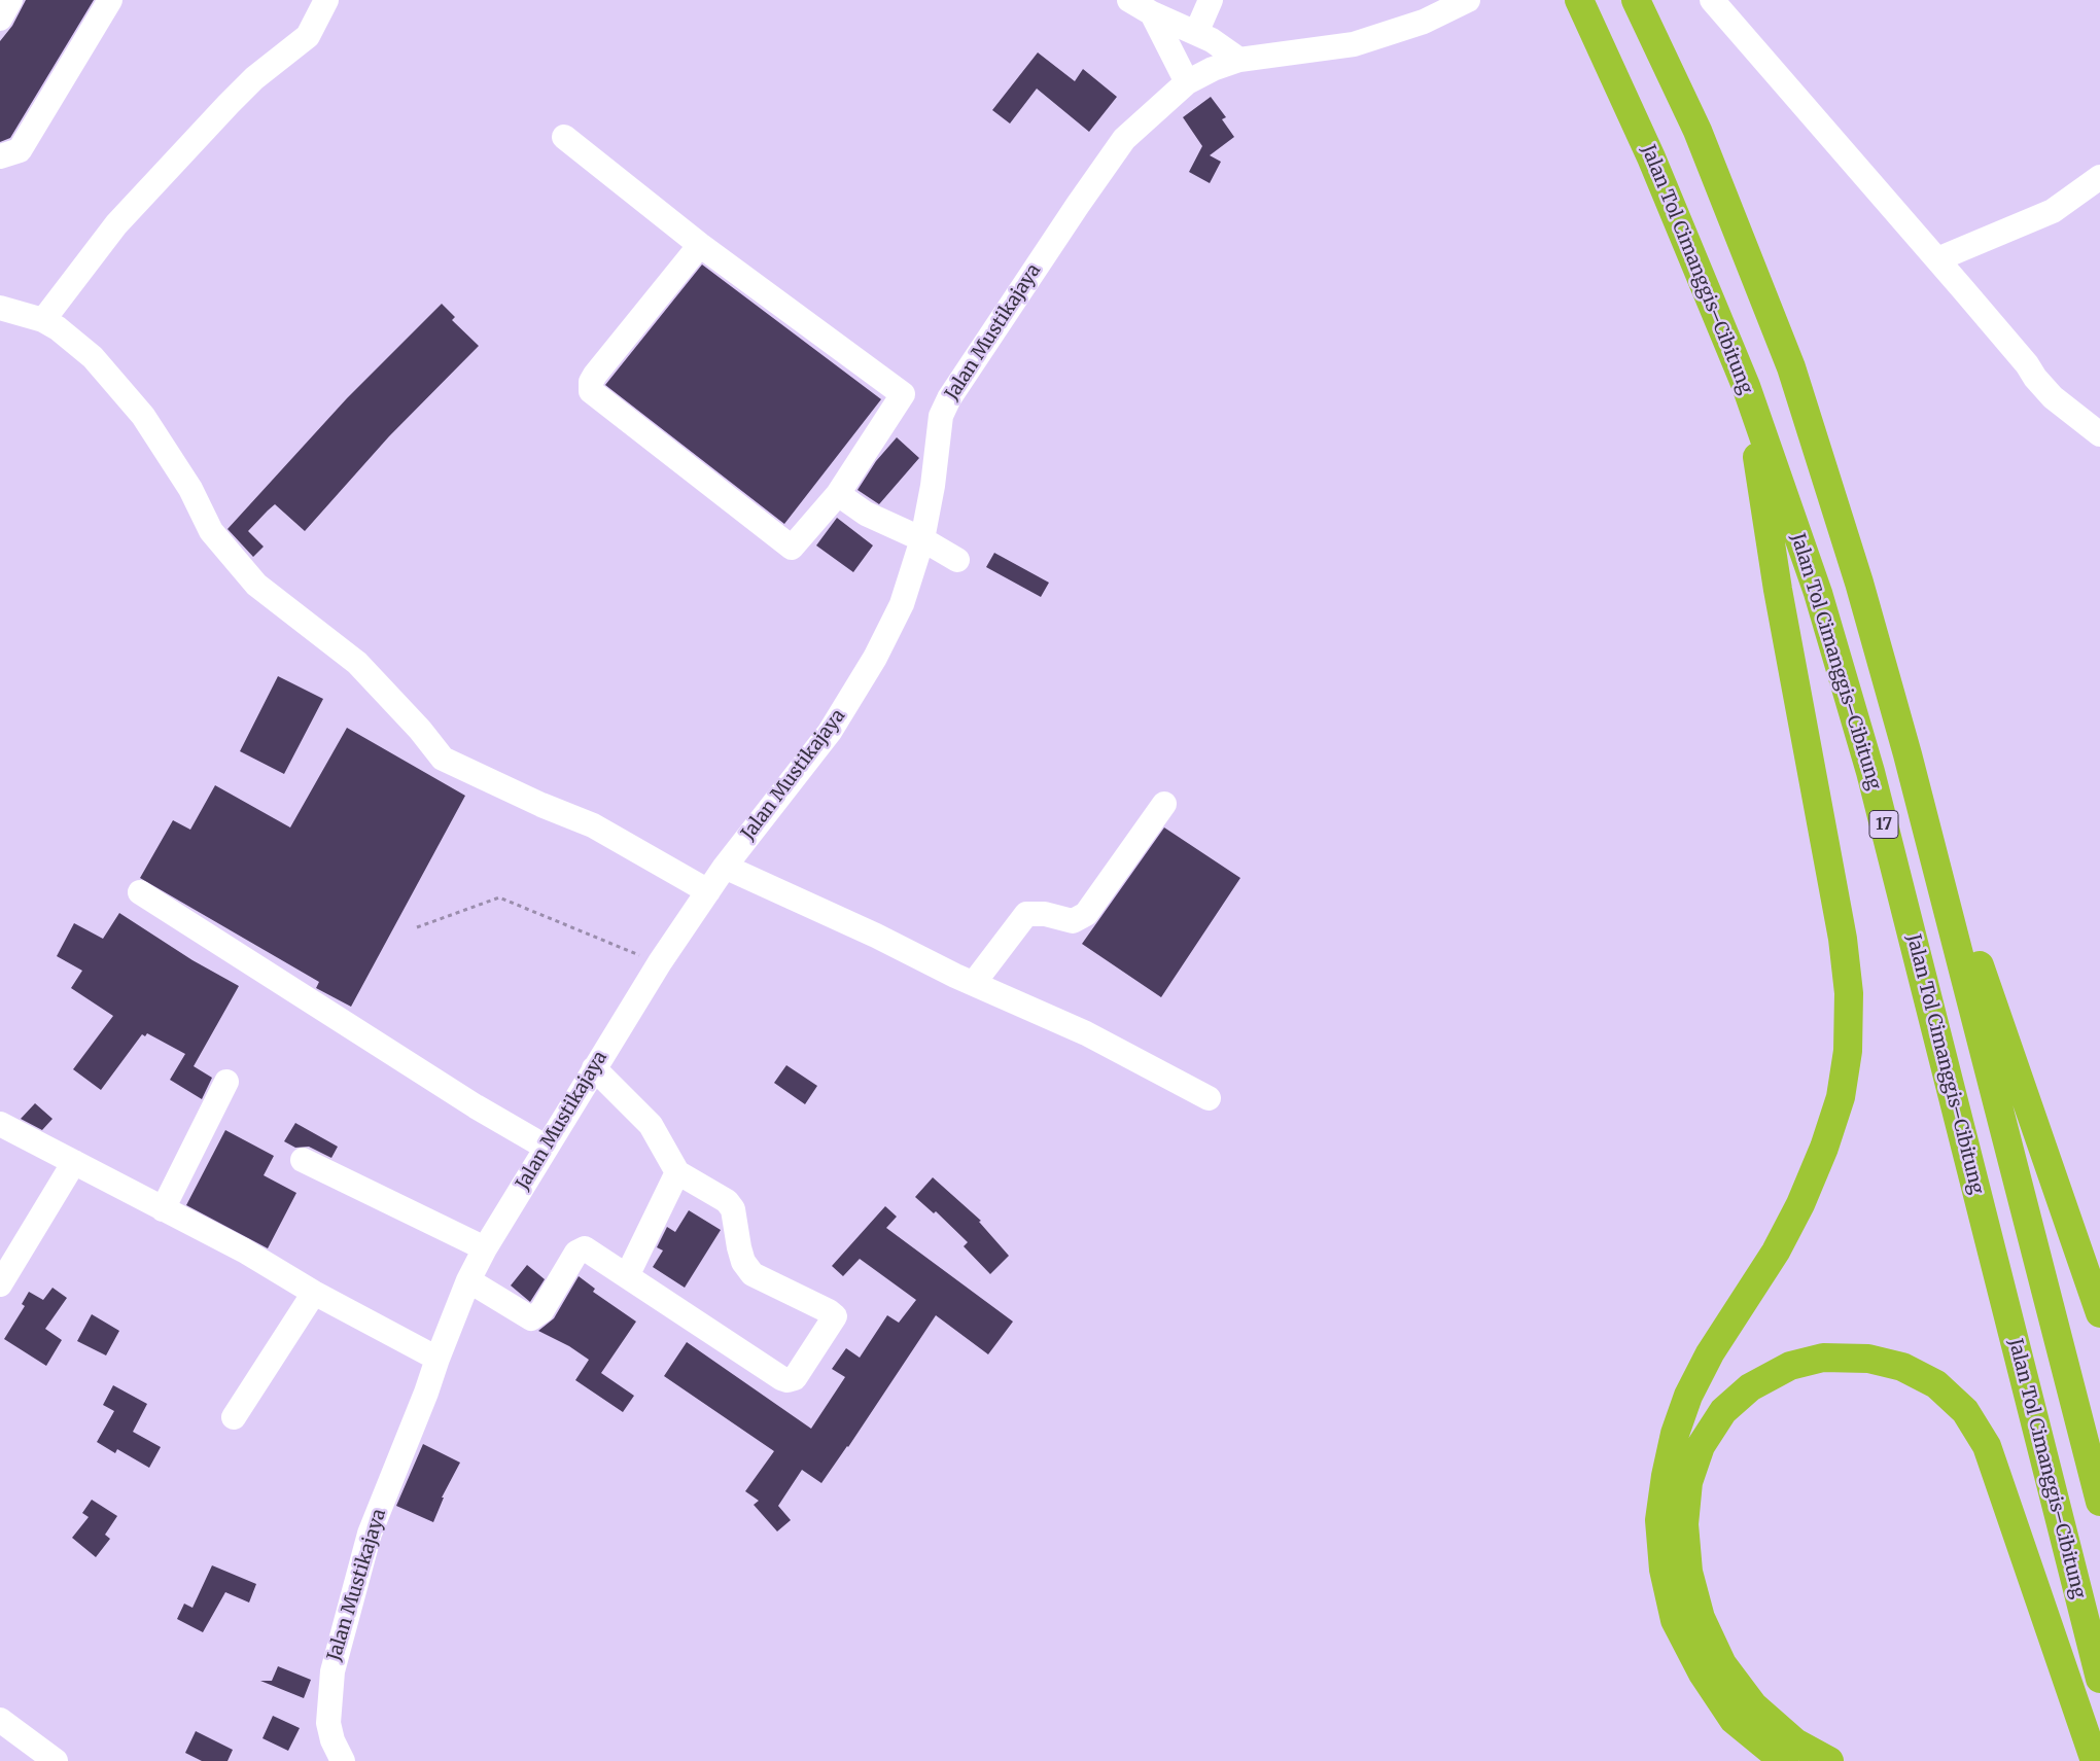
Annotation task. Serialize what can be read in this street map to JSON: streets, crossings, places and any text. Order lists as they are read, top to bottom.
{
  "streets": {
    "highway": ["Jalan Tol Cimanggis–Cibitung", "17"],
    "street": ["Jalan Mustikajaya"]
  }
}
